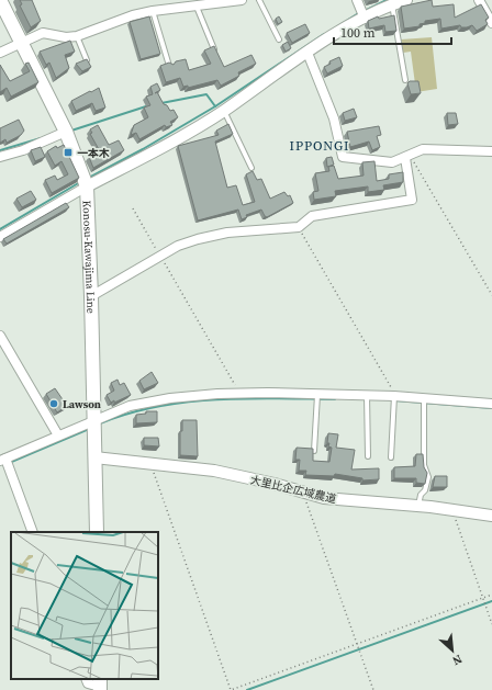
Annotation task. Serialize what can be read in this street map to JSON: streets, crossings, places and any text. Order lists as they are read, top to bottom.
{
  "streets": {
    "main road": ["Konosu-Kawajima Line"],
    "street": ["大里比企広域農道"]
  },
  "crossings": [
    ["Konosu-Kawajima Line", "大里比企広域農道"]
  ],
  "districts": ["IPPONGI"],
  "places": {
    "transit": ["一本木"],
    "other": ["Lawson"]
  },
  "scale_bar": "100 m",
  "north": "bottom right"
}
